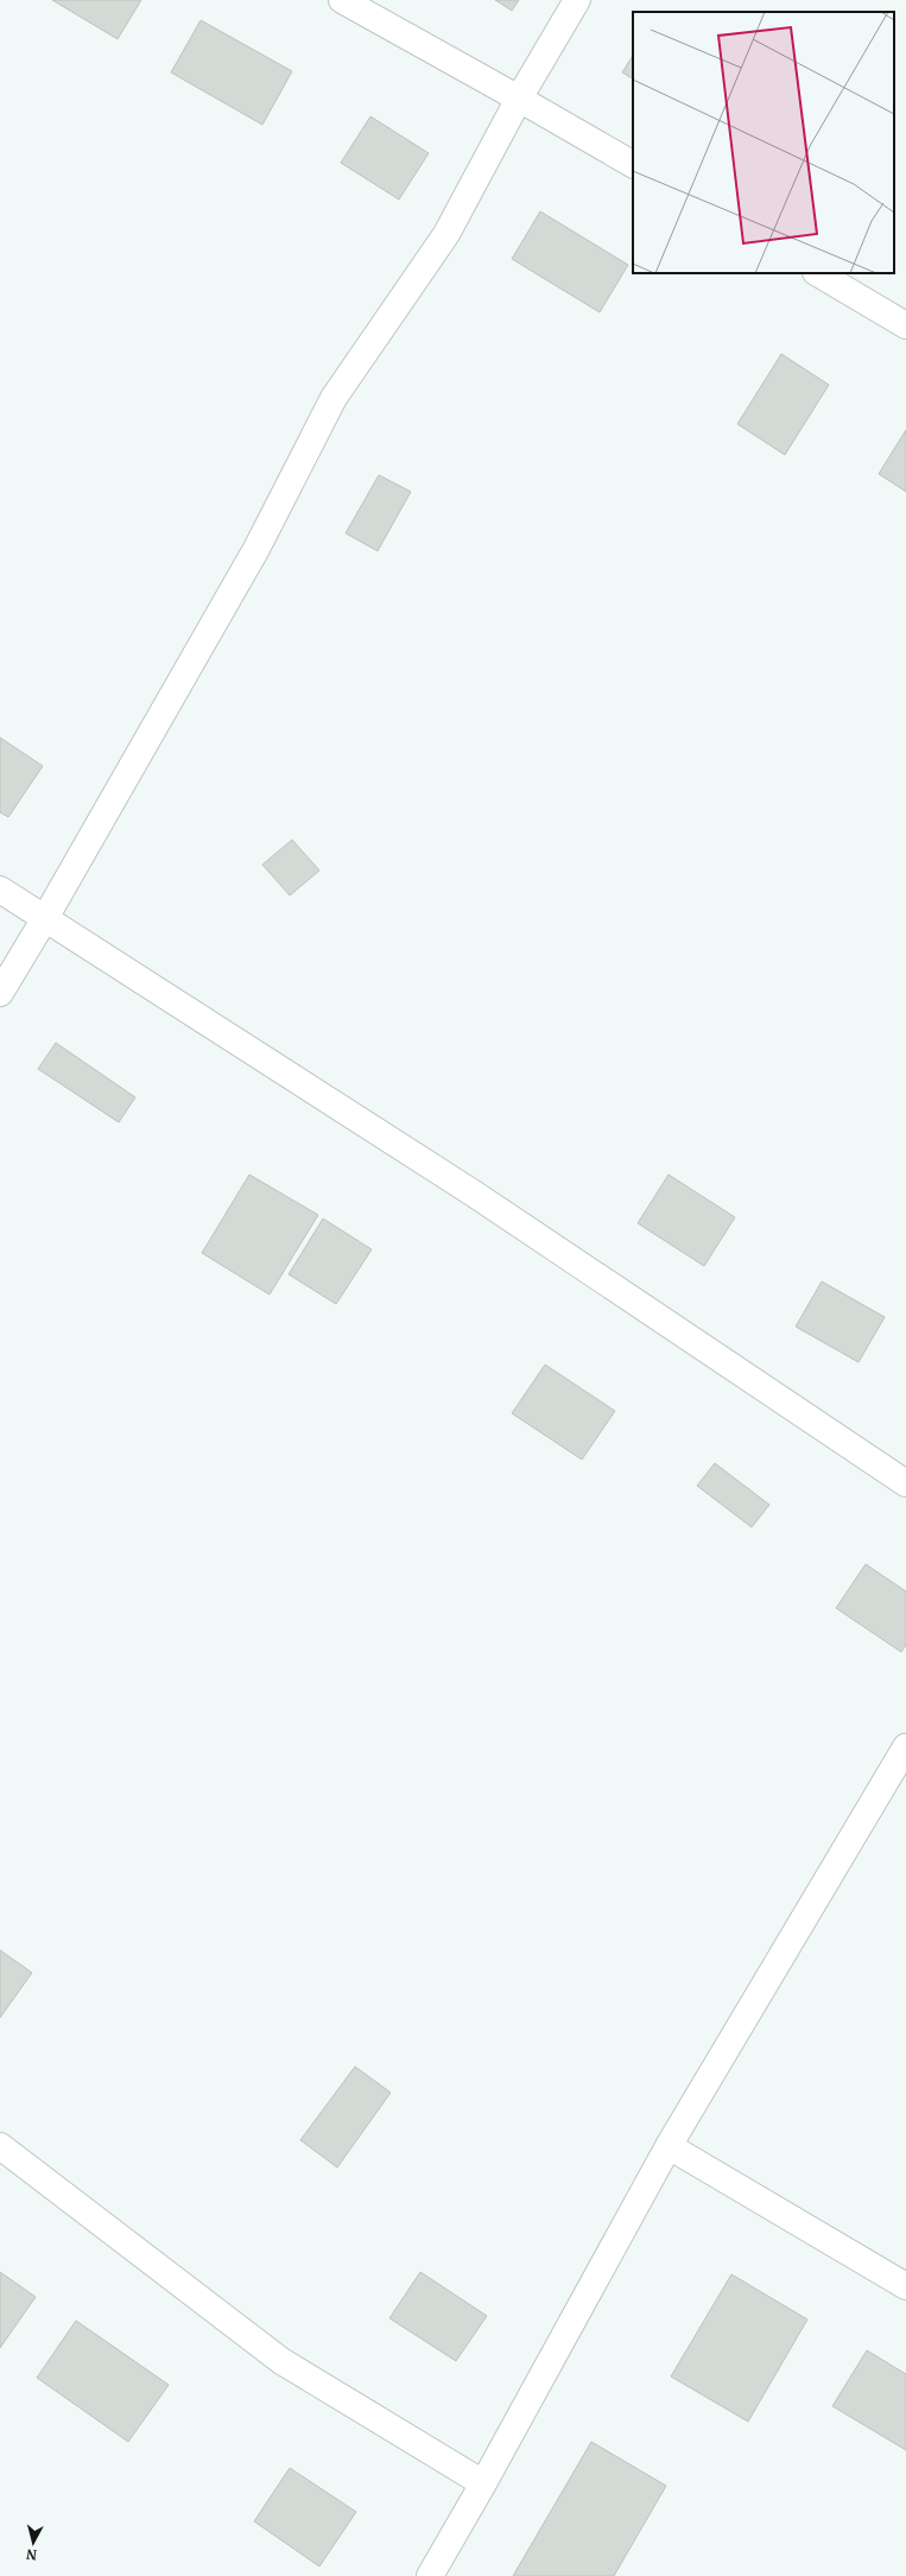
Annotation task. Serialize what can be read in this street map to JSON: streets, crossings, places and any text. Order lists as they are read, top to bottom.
{
  "north": "bottom"
}
